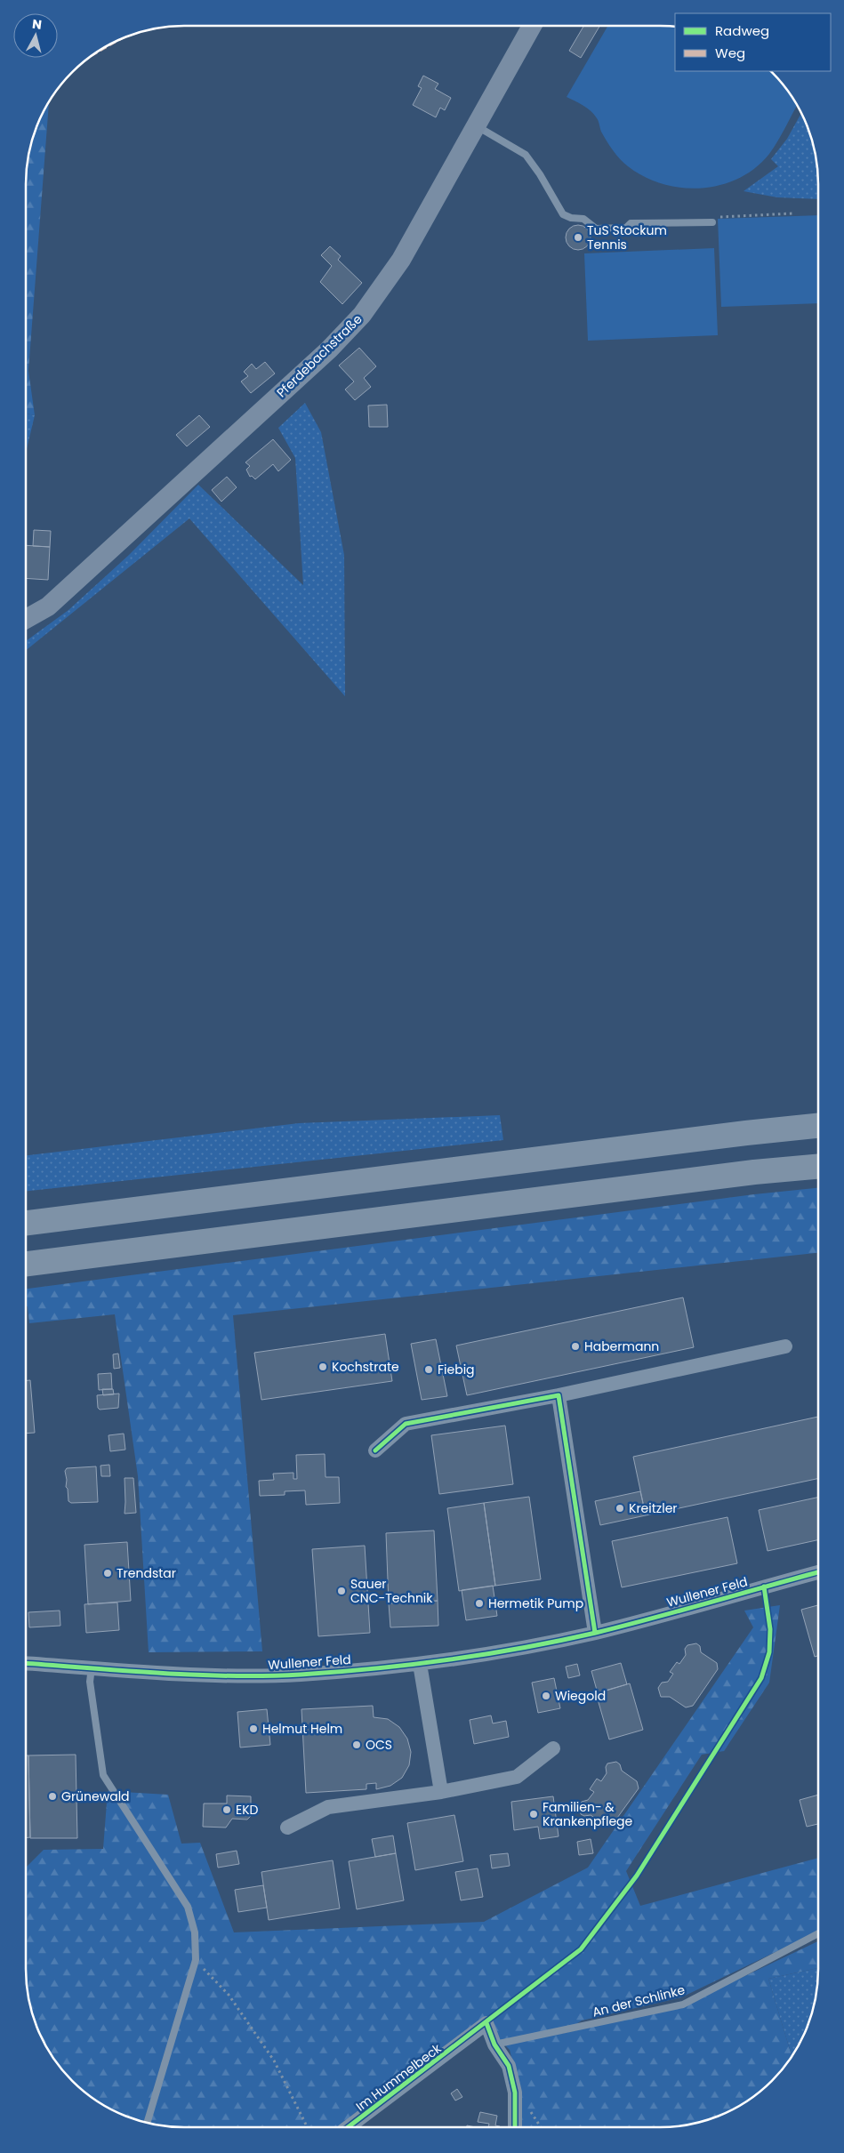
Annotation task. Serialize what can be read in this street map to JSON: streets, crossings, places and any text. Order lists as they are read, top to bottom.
{
  "streets": {
    "main road": ["Pferdebachstraße"],
    "street": ["Wullener Feld", "Im Hummelbeck"],
    "lane": ["An der Schlinke"]
  },
  "crossings": [
    ["An der Schlinke", "Im Hummelbeck"]
  ],
  "places": [
    "TuS Stockum Tennis",
    "Habermann",
    "Kochstrate",
    "Fiebig",
    "Kreitzler",
    "Trendstar",
    "Sauer CNC-Technik",
    "Hermetik Pump",
    "Wiegold",
    "Helmut Helm",
    "OCS",
    "Grünewald",
    "EKD",
    "Familien- & Krankenpflege"
  ],
  "legend": ["Radweg", "Weg"],
  "north": "top"
}
